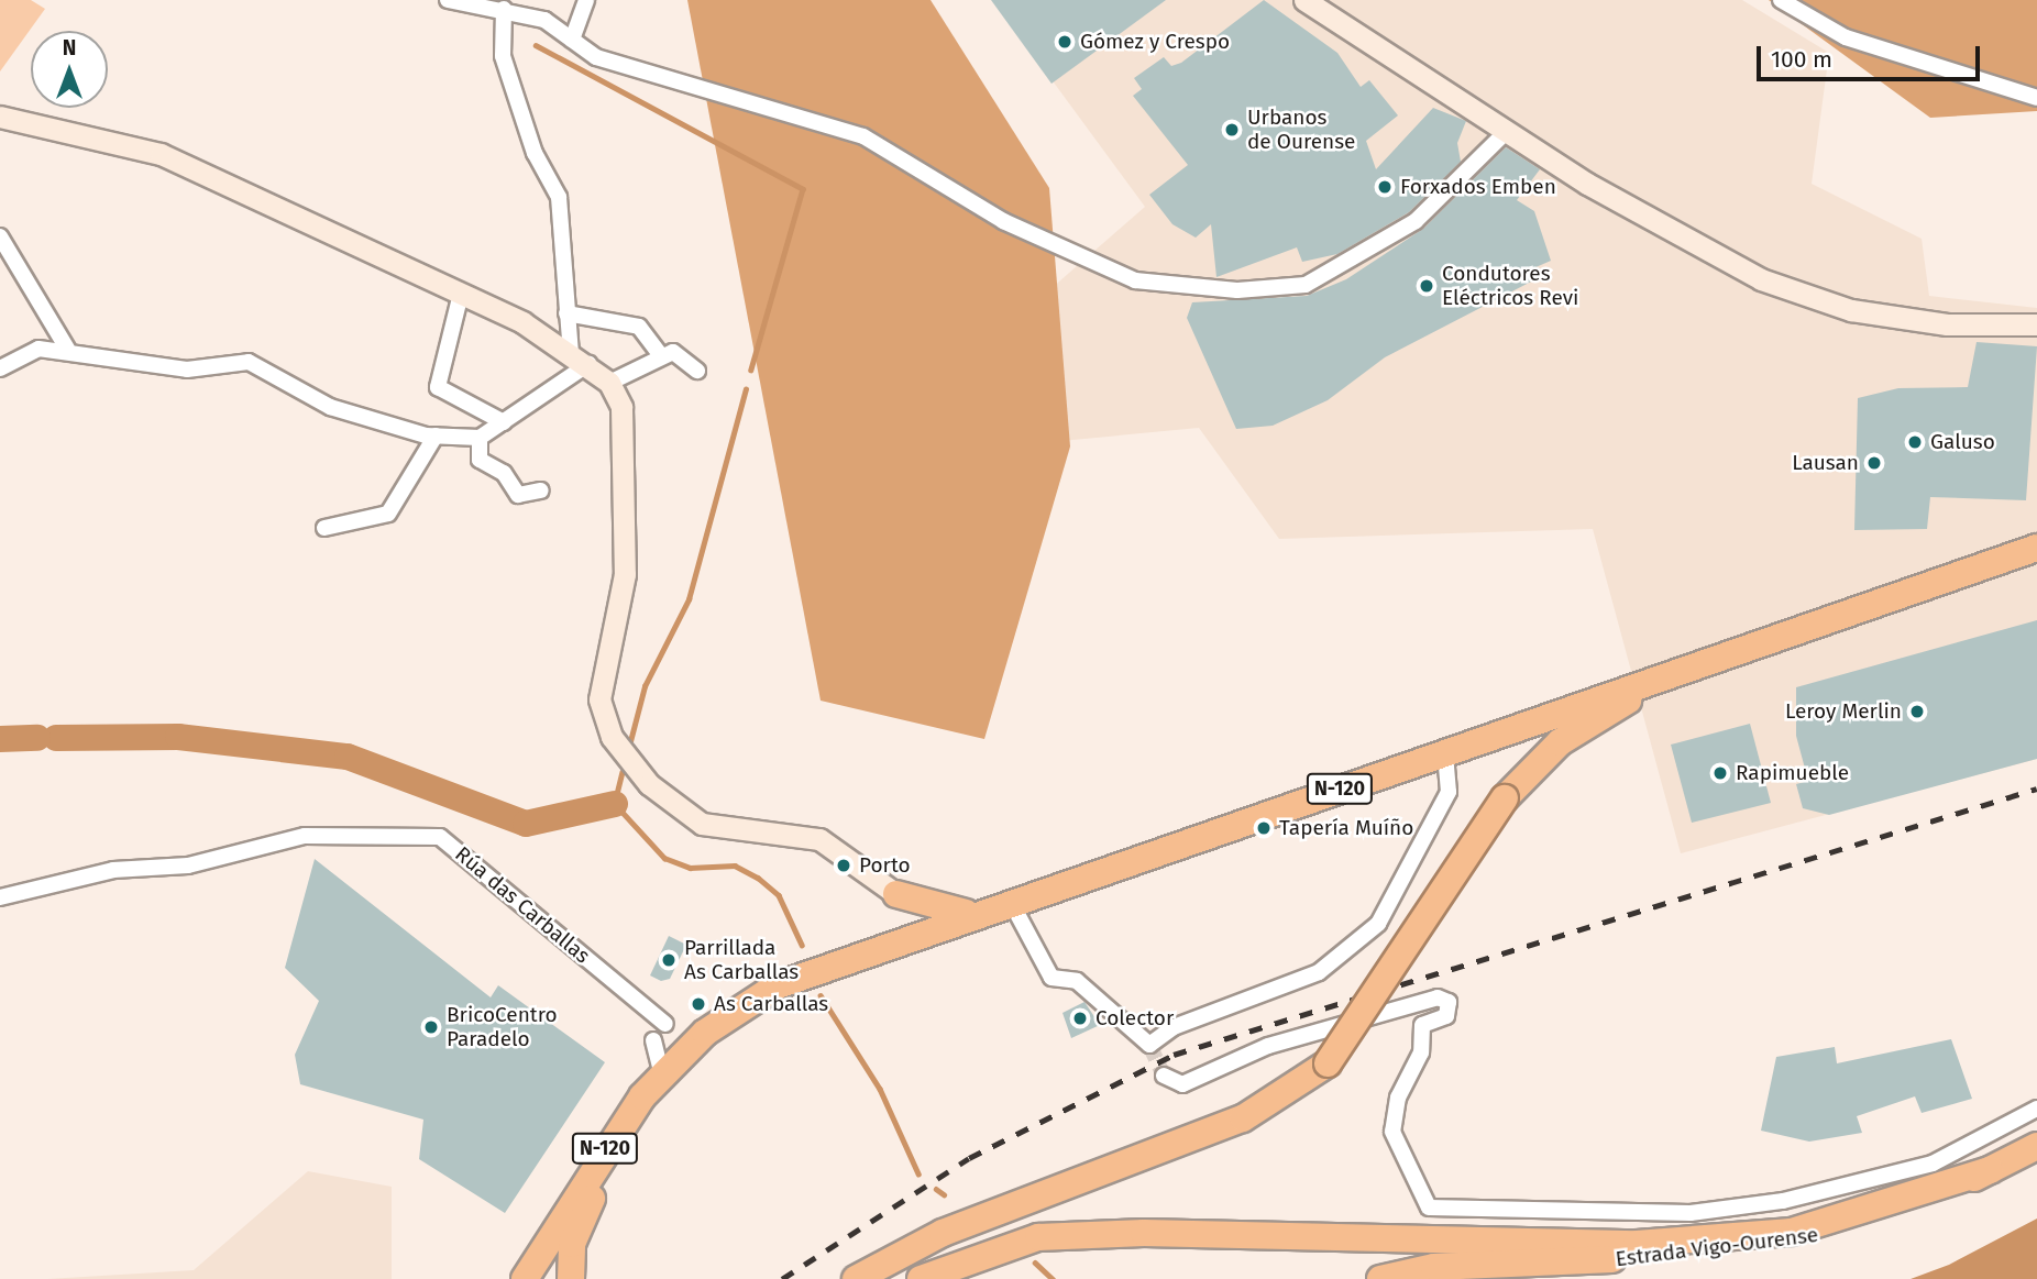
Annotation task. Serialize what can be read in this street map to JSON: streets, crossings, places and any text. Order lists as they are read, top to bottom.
{
  "streets": {
    "highway": ["N-120", "Estrada Vigo-Ourense"],
    "street": ["Rúa das Carballas"]
  },
  "places": [
    "Gómez y Crespo",
    "Urbanos de Ourense",
    "Forxados Emben",
    "Condutores Eléctricos Revi",
    "Galuso",
    "Lausan",
    "Leroy Merlin",
    "Rapimueble",
    "Tapería Muíño",
    "Porto",
    "Parrillada As Carballas",
    "As Carballas",
    "Colector",
    "BricoCentro Paradelo"
  ],
  "scale_bar": "100 m",
  "north": "top"
}
